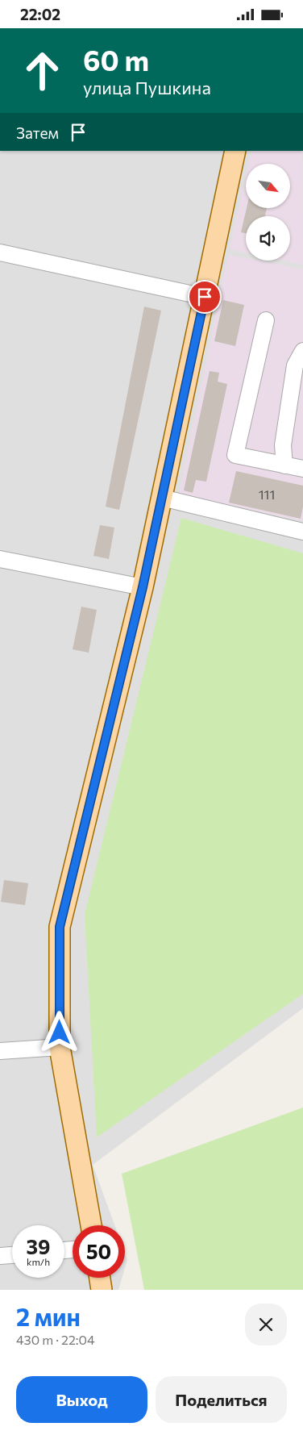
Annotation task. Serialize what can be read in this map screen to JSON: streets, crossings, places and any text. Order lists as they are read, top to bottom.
{
  "house_numbers": ["111"],
  "north": "bottom right",
  "page": {
    "status": "22:02",
    "turn": ["60 m", "улица Пушкина"],
    "then": "Затем",
    "speed": "39 km/h",
    "limit": "50",
    "heading": ["2 мин", "430 m · 22:04"],
    "buttons": ["Выход", "Поделиться"]
  }
}
